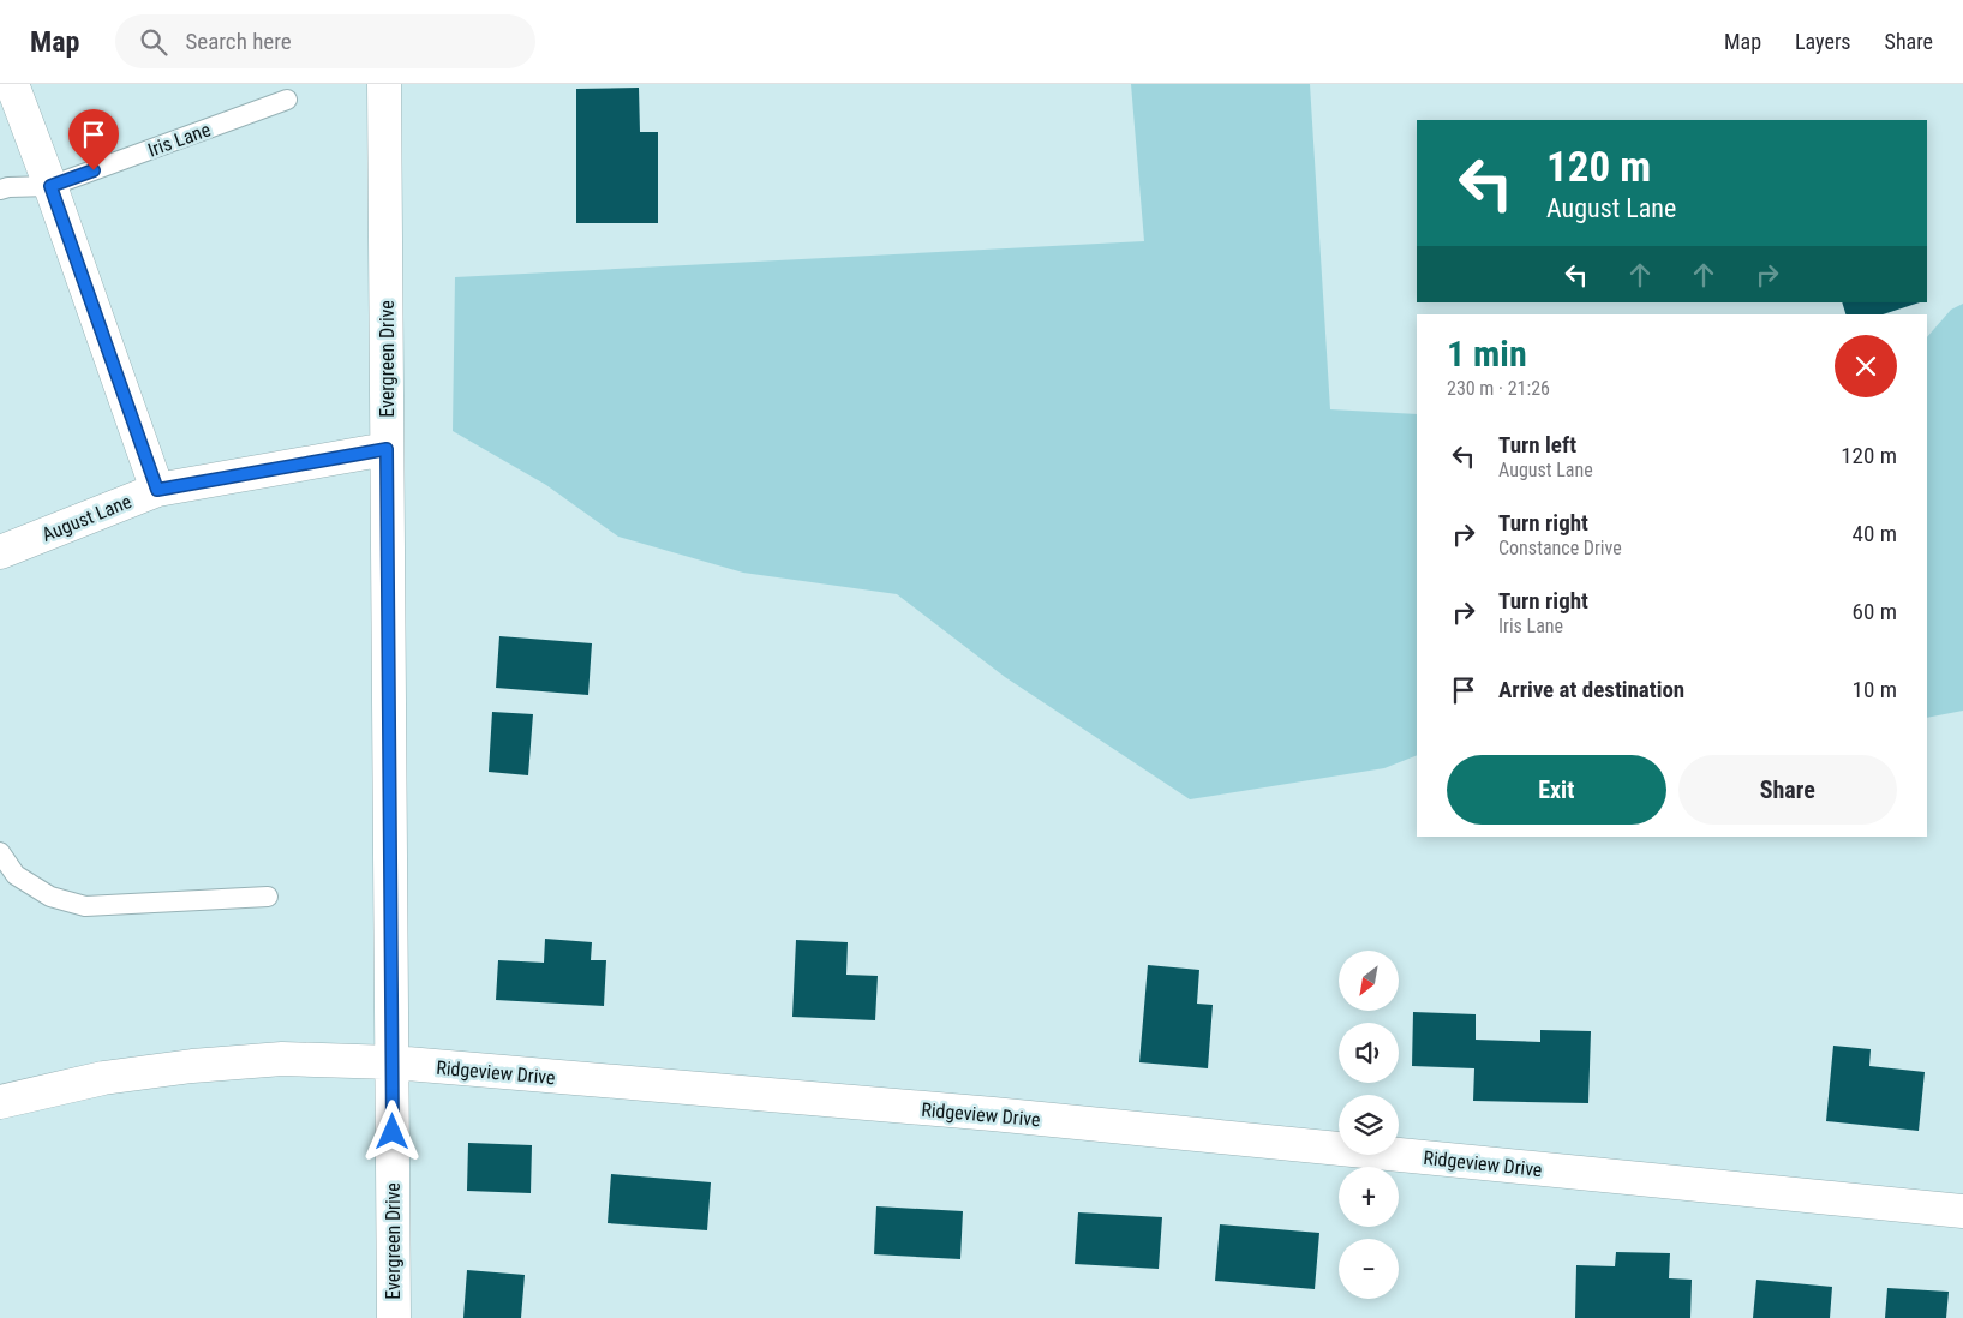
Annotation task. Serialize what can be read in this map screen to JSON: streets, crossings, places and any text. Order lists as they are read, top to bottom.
{
  "streets": {
    "street": ["Evergreen Drive", "August Lane", "Ridgeview Drive"],
    "lane": ["Iris Lane"]
  },
  "crossings": [
    ["Evergreen Drive", "August Lane"],
    ["Evergreen Drive", "Ridgeview Drive"]
  ],
  "north": "bottom left",
  "page": {
    "header": "Map",
    "search": "Search here",
    "nav": ["Map", "Layers", "Share"],
    "turn": ["120 m", "August Lane"],
    "heading": ["1 min", "230 m · 21:26"],
    "list": [
      {
        "name": "Turn left",
        "note": "August Lane",
        "value": "120 m"
      },
      {
        "name": "Turn right",
        "note": "Constance Drive",
        "value": "40 m"
      },
      {
        "name": "Turn right",
        "note": "Iris Lane",
        "value": "60 m"
      },
      {
        "name": "Arrive at destination",
        "value": "10 m"
      }
    ],
    "buttons": ["Exit", "Share"],
    "map_buttons": ["+", "−"]
  }
}
